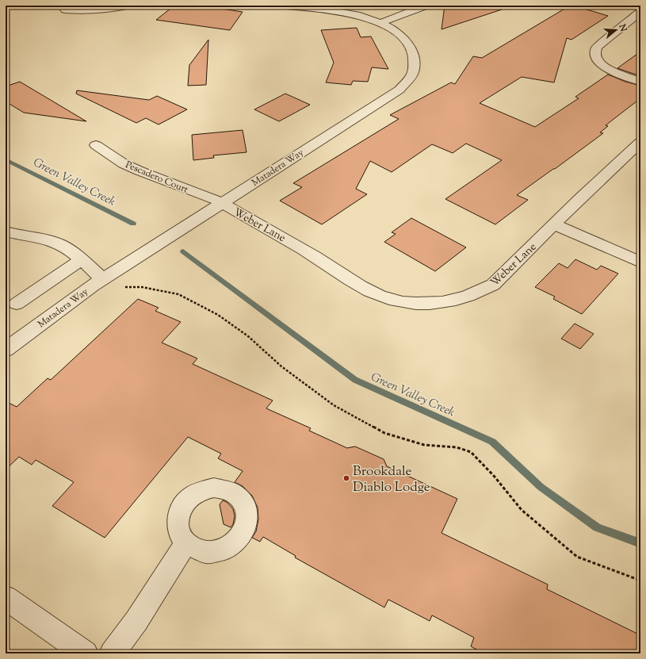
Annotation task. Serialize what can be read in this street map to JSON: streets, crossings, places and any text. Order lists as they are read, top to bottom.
{
  "streets": {
    "street": ["Matadera Way", "Pescadero Court", "Weber Lane"]
  },
  "crossings": [
    ["Matadera Way", "Pescadero Court"],
    ["Matadera Way", "Weber Lane"],
    ["Pescadero Court", "Weber Lane"]
  ],
  "water": ["Green Valley Creek"],
  "places": ["Brookdale Diablo Lodge"],
  "north": "right"
}
